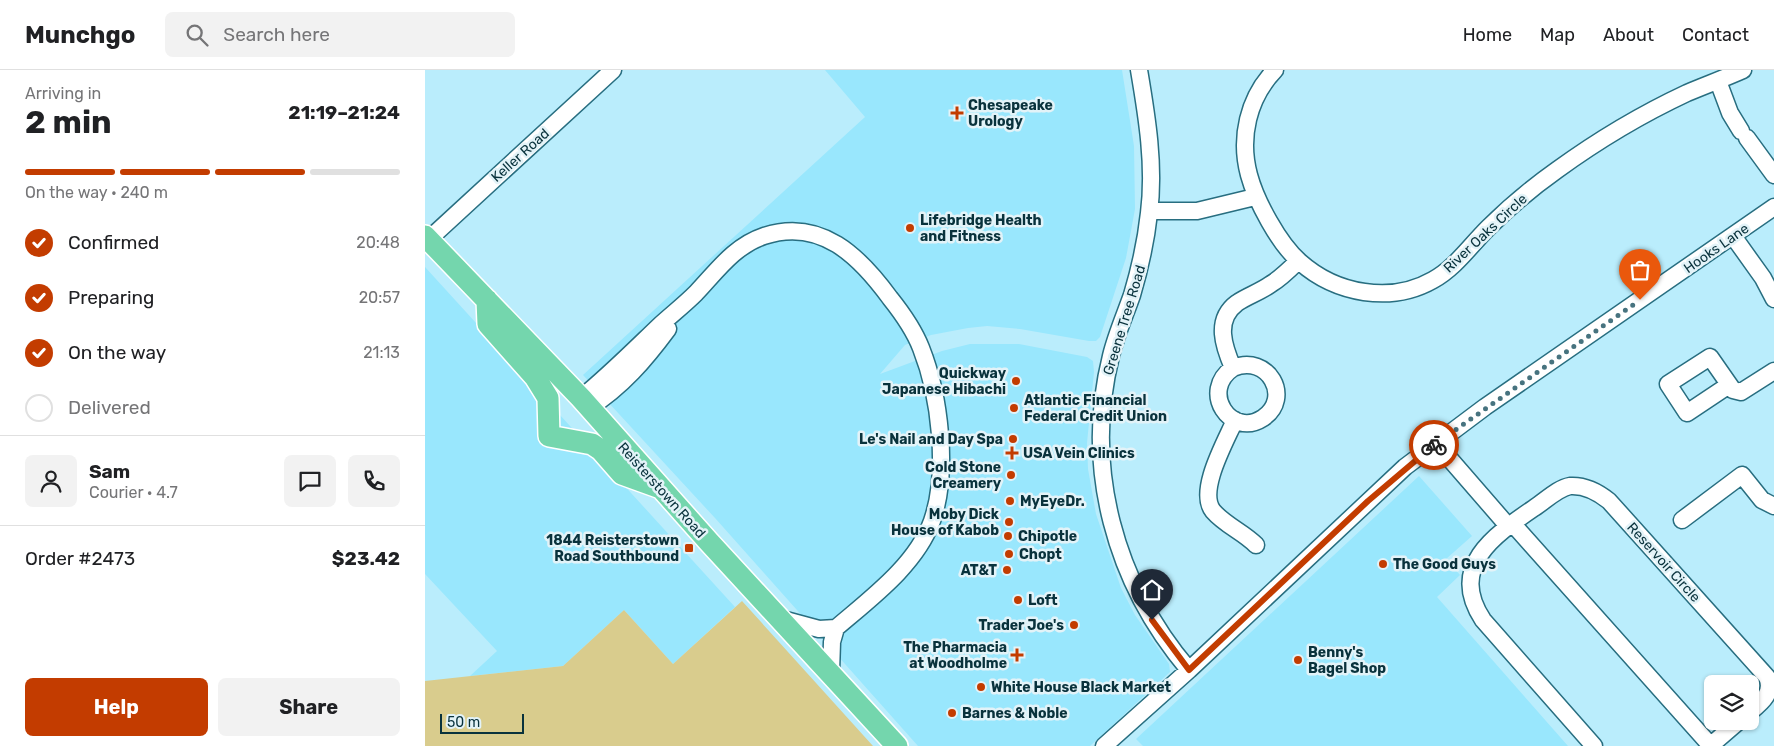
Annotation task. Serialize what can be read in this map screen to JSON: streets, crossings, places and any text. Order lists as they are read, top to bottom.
{
  "streets": {
    "main road": ["Reisterstown Road"],
    "street": [
      "Keller Road",
      "River Oaks Circle",
      "Hooks Lane",
      "Greene Tree Road",
      "Reservoir Circle"
    ]
  },
  "crossings": [
    ["Keller Road", "Reisterstown Road"],
    ["Hooks Lane", "Greene Tree Road"]
  ],
  "places": {
    "health": ["Chesapeake Urology", "USA Vein Clinics", "The Pharmacia at Woodholme"],
    "other": [
      "Lifebridge Health and Fitness",
      "Quickway Japanese Hibachi",
      "Atlantic Financial Federal Credit Union",
      "Le's Nail and Day Spa",
      "Cold Stone Creamery",
      "MyEyeDr.",
      "Moby Dick House of Kabob",
      "Chipotle",
      "Chopt",
      "The Good Guys",
      "AT&T",
      "Loft",
      "Trader Joe's",
      "Benny's Bagel Shop",
      "White House Black Market",
      "Barnes & Noble"
    ],
    "transit": ["1844 Reisterstown Road Southbound"]
  },
  "scale_bar": "50 m",
  "page": {
    "header": "Munchgo",
    "search": "Search here",
    "nav": [
      "Home",
      "Map",
      "About",
      "Contact"
    ],
    "heading": ["2 min", "Arriving in", "21:19–21:24"],
    "panel": [
      "Sam",
      "Courier · 4.7",
      "Order #2473",
      "$23.42"
    ],
    "bar": "On the way · 240 m",
    "list": [
      ["Confirmed", "20:48"],
      ["Preparing", "20:57"],
      ["On the way", "21:13"],
      "Delivered"
    ],
    "buttons": ["Help", "Share"],
    "scale": "50 m"
  }
}
